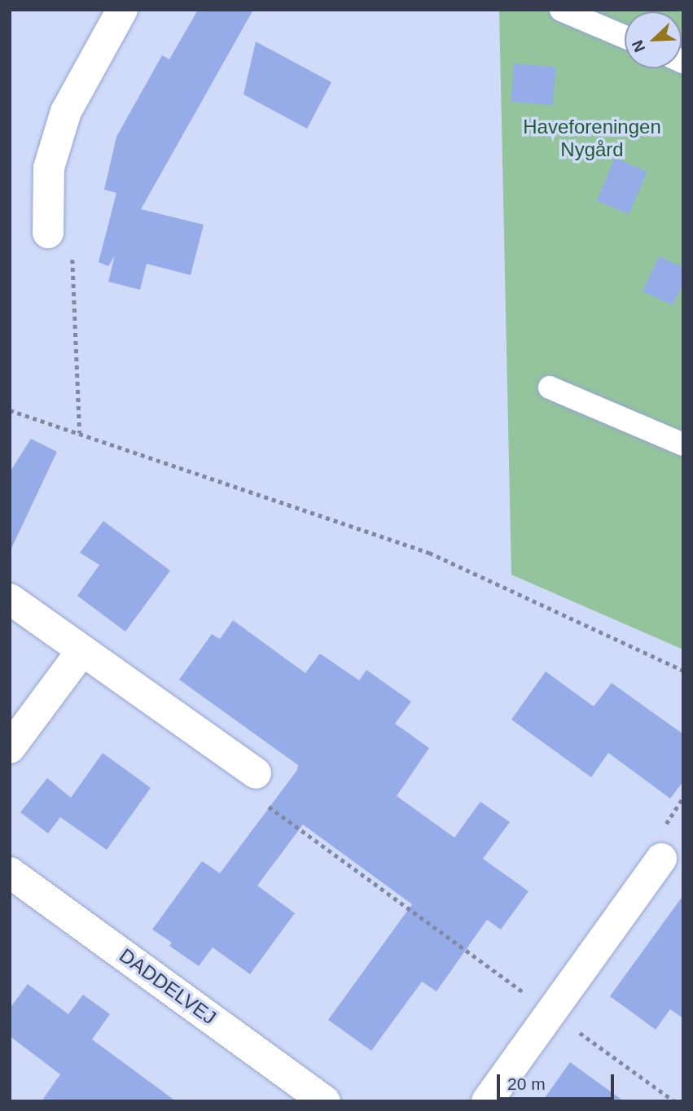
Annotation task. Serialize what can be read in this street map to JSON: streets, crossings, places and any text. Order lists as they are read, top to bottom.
{
  "streets": {
    "street": ["DADDELVEJ"]
  },
  "parks": ["Haveforeningen Nygård"],
  "scale_bar": "20 m",
  "north": "bottom left"
}
